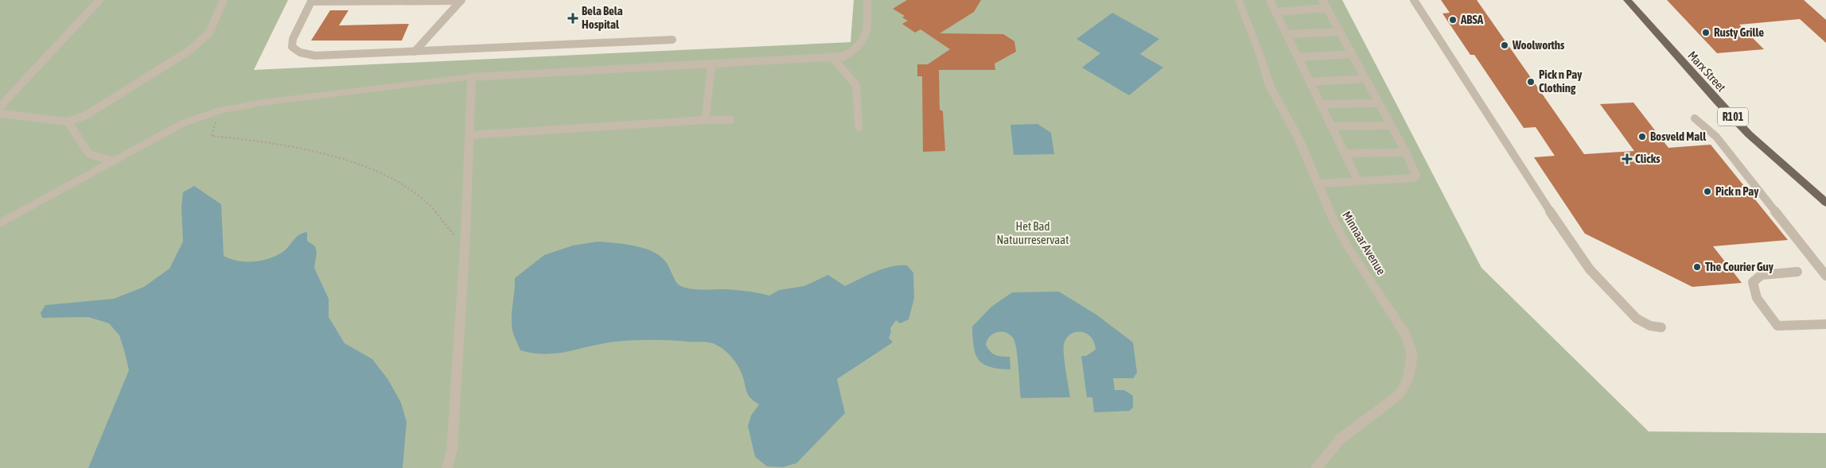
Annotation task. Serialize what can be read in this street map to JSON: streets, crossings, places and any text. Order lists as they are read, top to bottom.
{
  "streets": {
    "main road": ["Marx Street", "R101"],
    "street": ["Minnaar Avenue"]
  },
  "parks": ["Het Bad Natuurreservaat"],
  "places": {
    "health": ["Bela Bela Hospital", "Clicks"],
    "other": [
      "ABSA",
      "Rusty Grille",
      "Woolworths",
      "Pick n Pay Clothing",
      "Bosveld Mall",
      "Pick n Pay",
      "The Courier Guy"
    ]
  }
}
